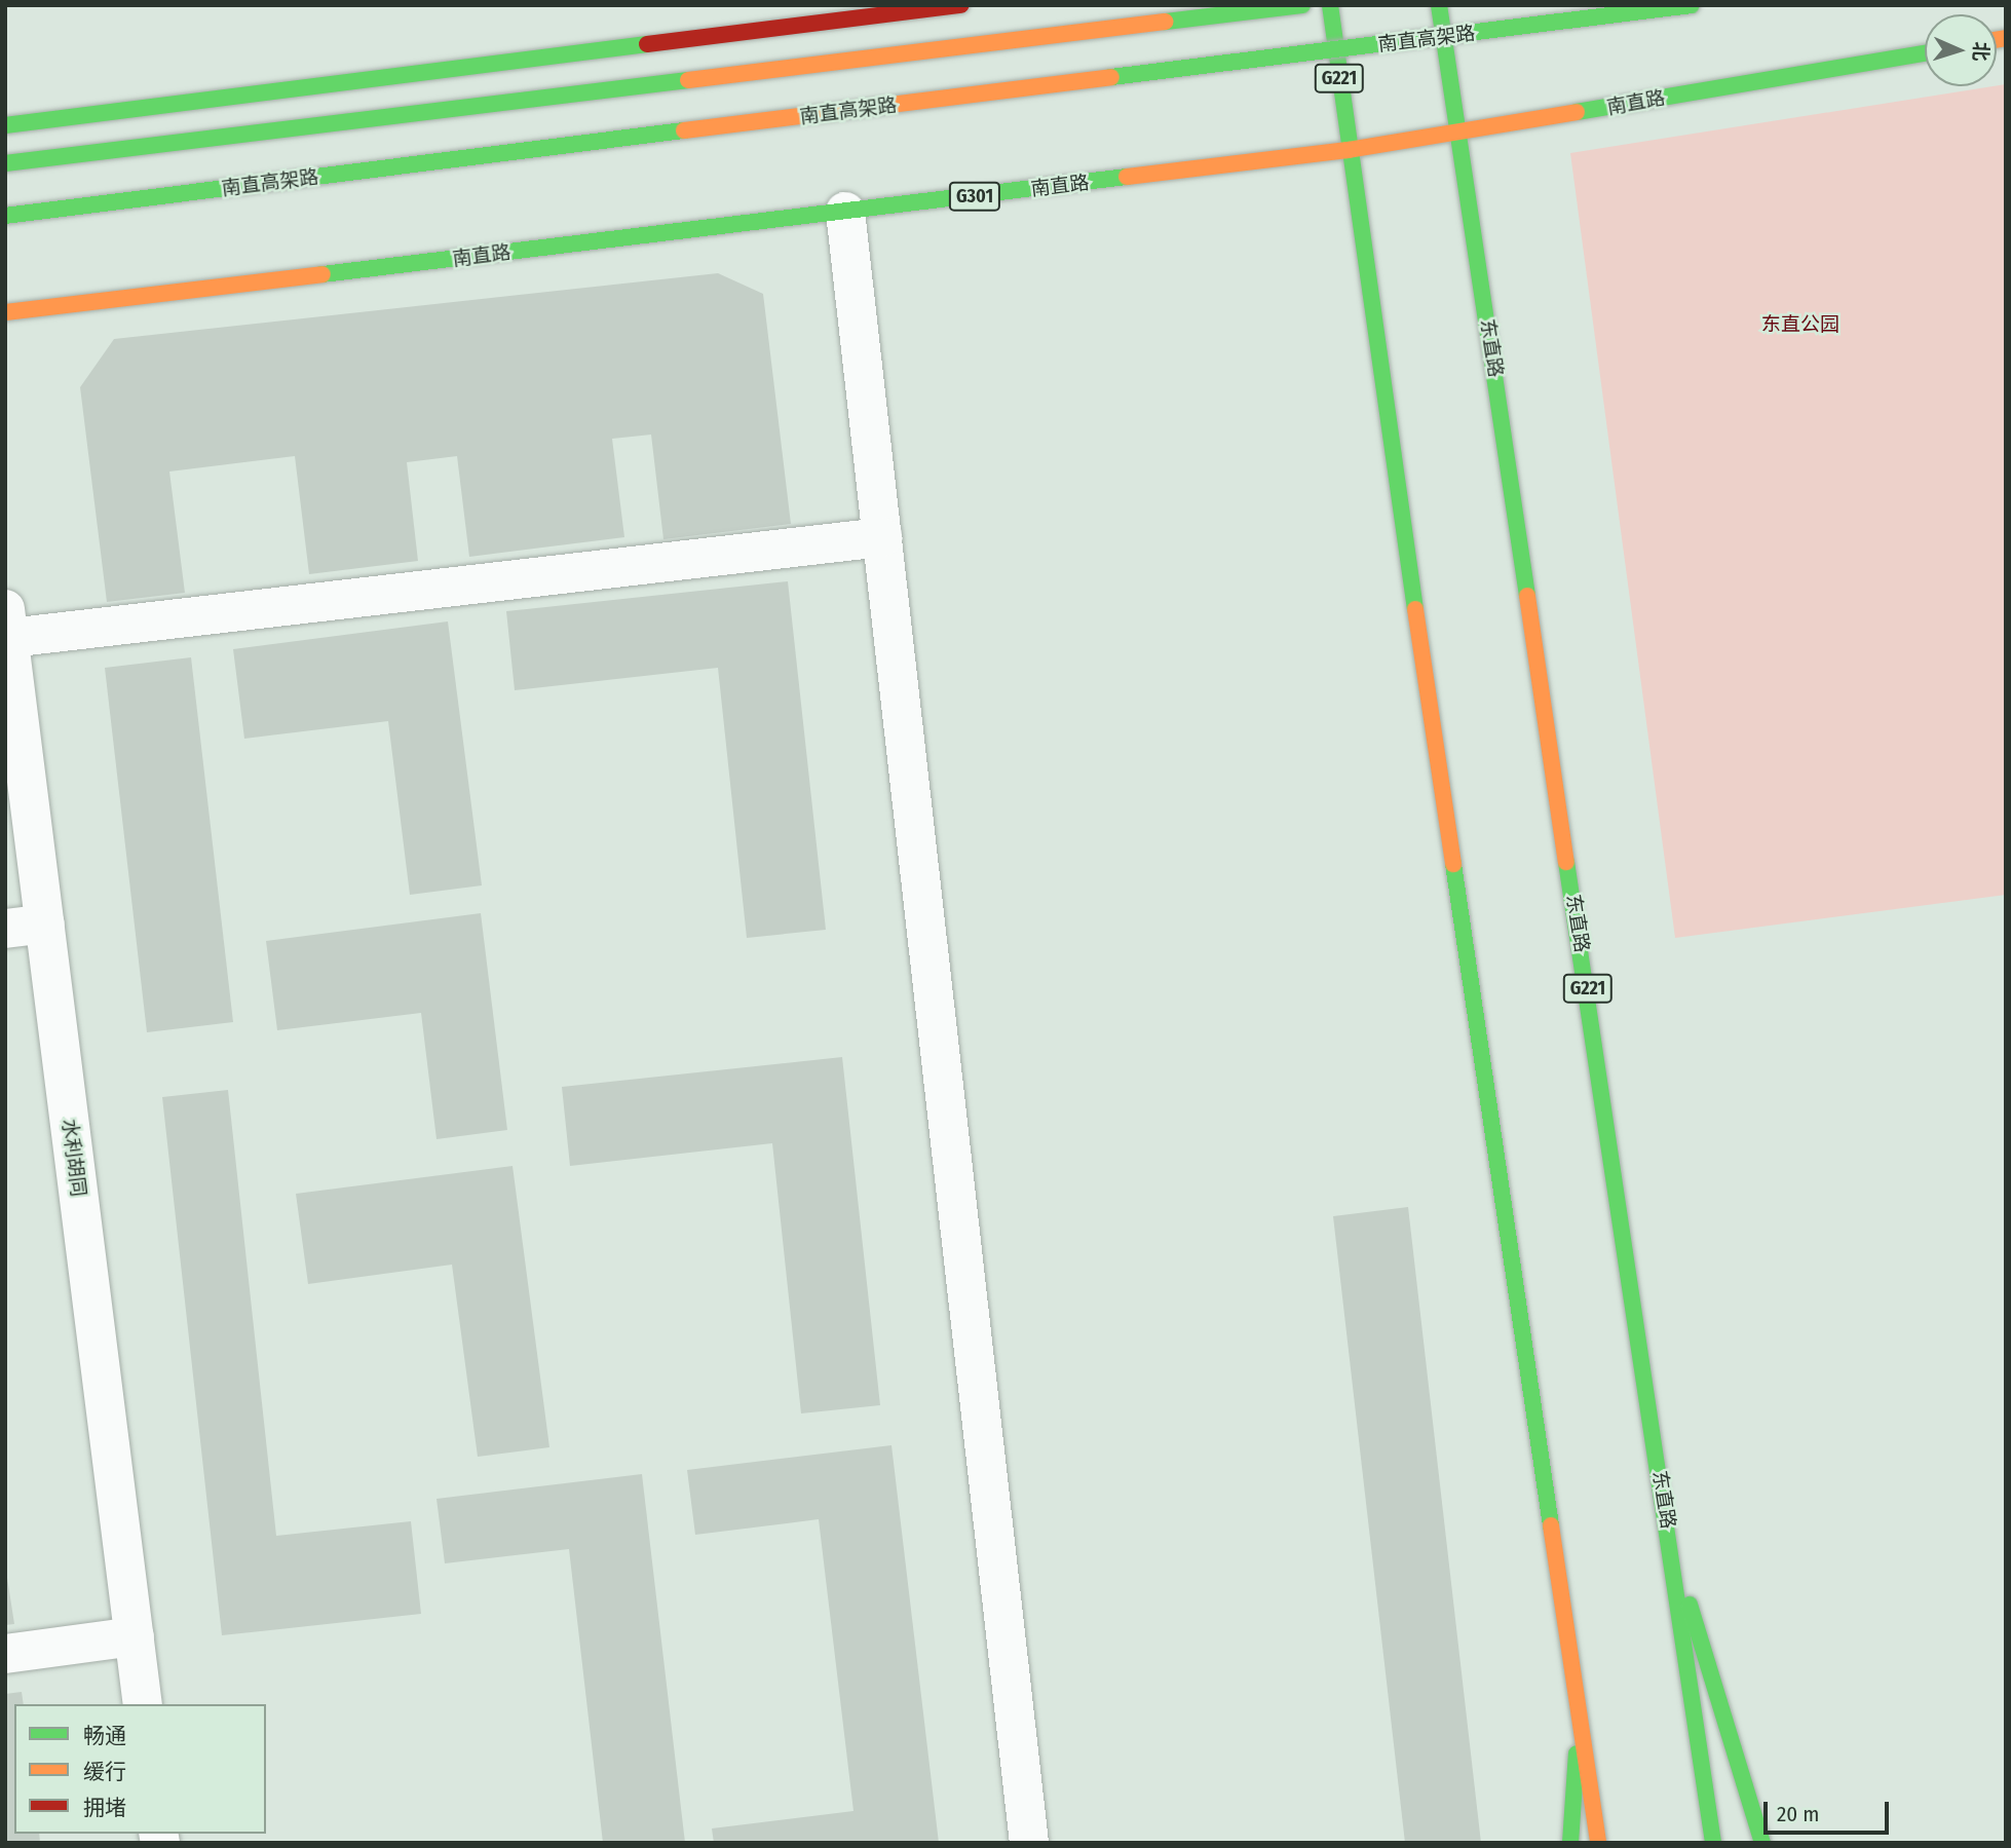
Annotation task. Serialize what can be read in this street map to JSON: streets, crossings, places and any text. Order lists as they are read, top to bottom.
{
  "streets": {
    "main road": [
      "南直高架路",
      "G221",
      "南直路",
      "G301",
      "东直路"
    ],
    "street": ["水利胡同"]
  },
  "crossings": [
    ["G221", "南直路"],
    ["南直路", "东直路"]
  ],
  "parks": ["东直公园"],
  "legend": ["畅通", "缓行", "拥堵"],
  "scale_bar": "20 m",
  "north": "right"
}
